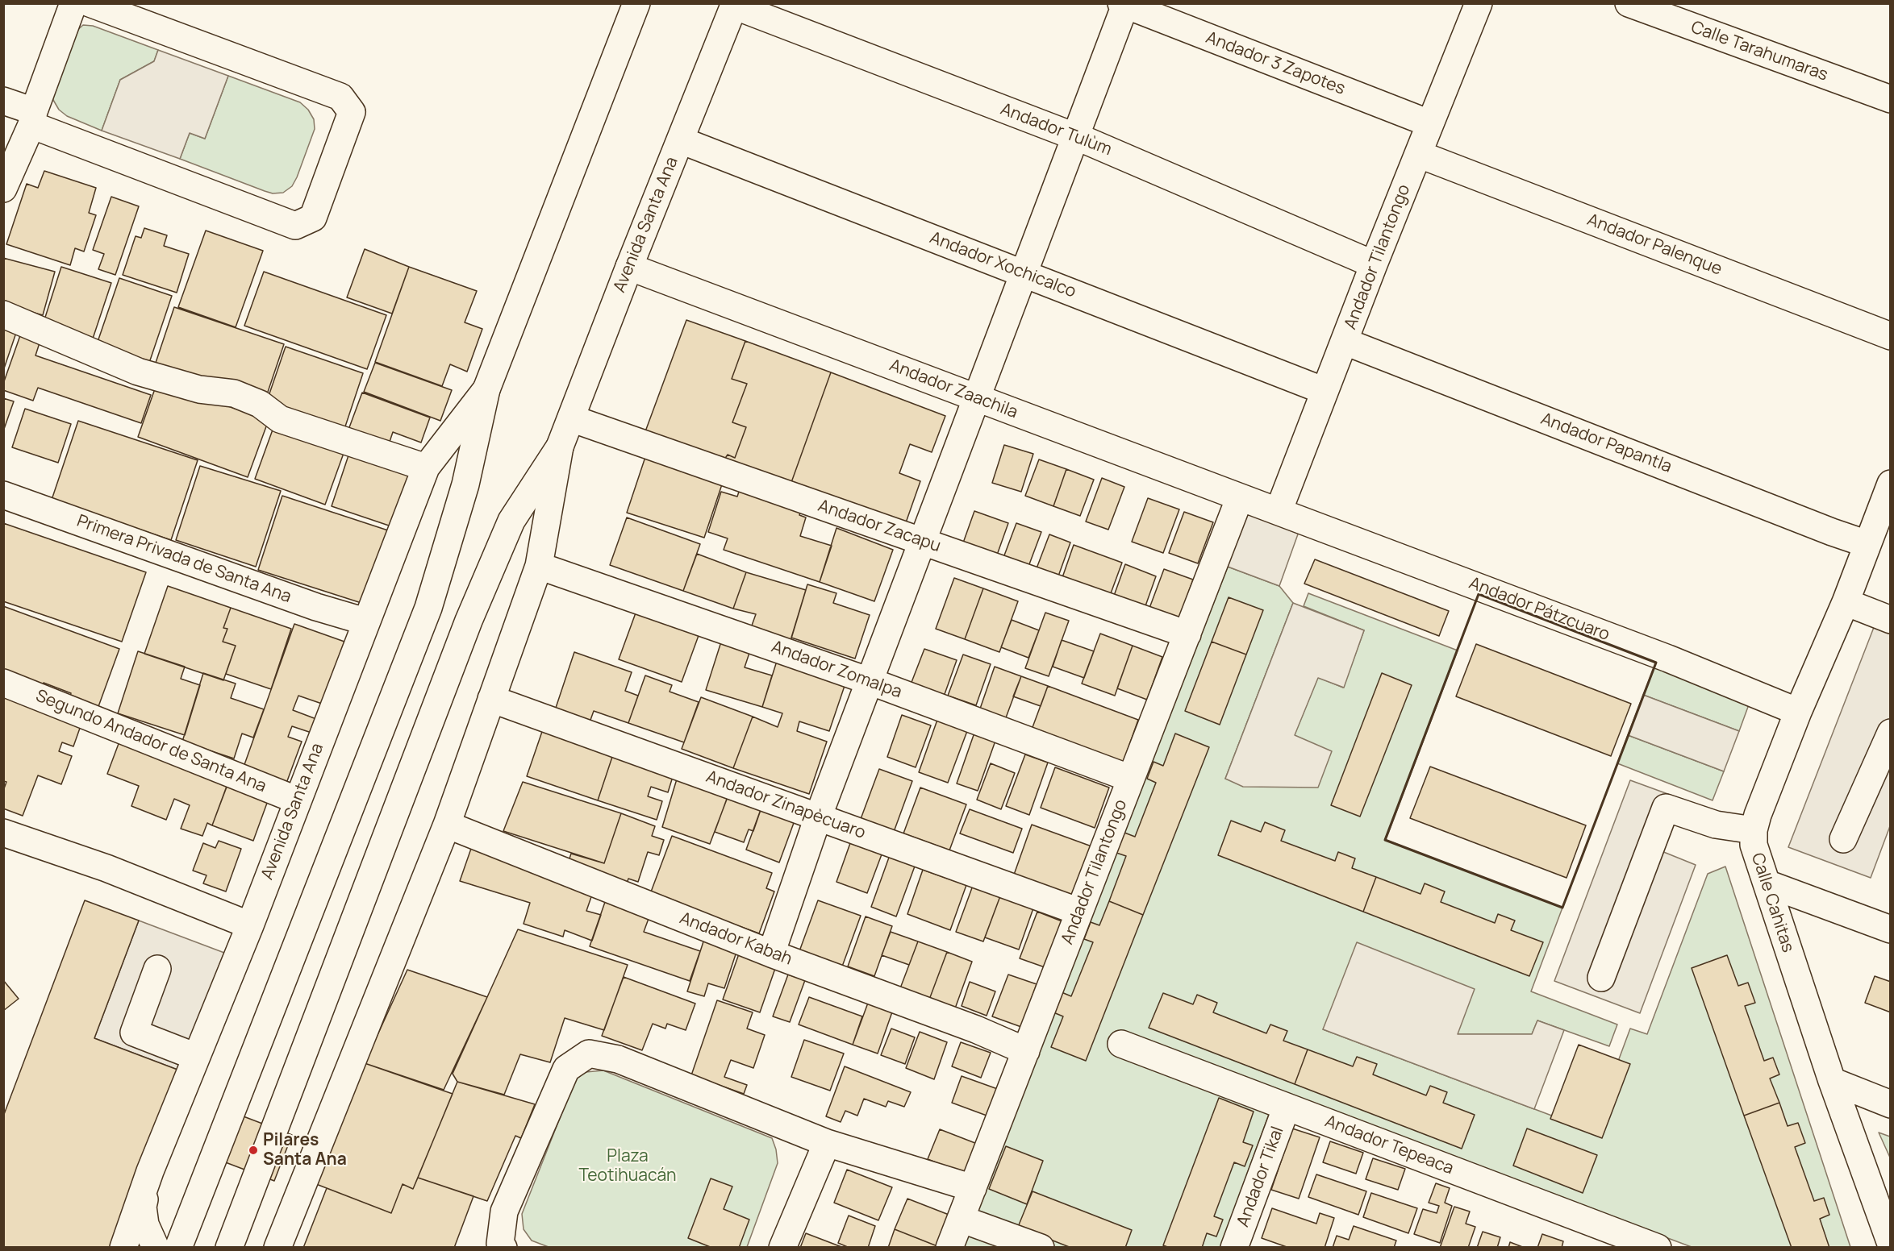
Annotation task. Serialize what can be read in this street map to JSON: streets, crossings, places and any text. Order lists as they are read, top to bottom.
{
  "streets": {
    "street": [
      "Calle Tarahumaras",
      "Andador 3 Zapotes",
      "Andador Tulùm",
      "Avenida Santa Ana",
      "Andador Palenque",
      "Andador Tilantongo",
      "Andador Xochicalco",
      "Andador Zaachila",
      "Andador Papantla",
      "Andador Zacapu",
      "Primera Privada de Santa Ana",
      "Andador Pátzcuaro",
      "Andador Zomalpa",
      "Segundo Andador de Santa Ana",
      "Andador Zinapècuaro",
      "Calle Cahitas",
      "Andador Kabah",
      "Andador Tepeaca",
      "Andador Tikal"
    ]
  },
  "crossings": [
    ["Andador 3 Zapotes", "Andador Tilantongo"],
    ["Andador Tulùm", "Avenida Santa Ana"],
    ["Andador Tulùm", "Andador Tilantongo"],
    ["Avenida Santa Ana", "Andador Xochicalco"],
    ["Avenida Santa Ana", "Andador Zaachila"],
    ["Avenida Santa Ana", "Andador Zacapu"],
    ["Avenida Santa Ana", "Primera Privada de Santa Ana"],
    ["Avenida Santa Ana", "Andador Zomalpa"],
    ["Avenida Santa Ana", "Segundo Andador de Santa Ana"],
    ["Avenida Santa Ana", "Andador Zinapècuaro"],
    ["Avenida Santa Ana", "Andador Kabah"],
    ["Andador Palenque", "Andador Tilantongo"],
    ["Andador Tilantongo", "Andador Xochicalco"],
    ["Andador Tilantongo", "Andador Zaachila"],
    ["Andador Tilantongo", "Andador Papantla"],
    ["Andador Tilantongo", "Andador Zacapu"],
    ["Andador Tilantongo", "Andador Pátzcuaro"],
    ["Andador Tilantongo", "Andador Zomalpa"],
    ["Andador Tilantongo", "Andador Zinapècuaro"],
    ["Andador Tilantongo", "Andador Kabah"],
    ["Andador Zaachila", "Andador Pátzcuaro"],
    ["Andador Papantla", "Calle Cahitas"],
    ["Andador Pátzcuaro", "Calle Cahitas"],
    ["Andador Tepeaca", "Andador Tikal"]
  ],
  "parks": ["Plaza Teotihuacán"],
  "places": ["Pilares Santa Ana"]
}
